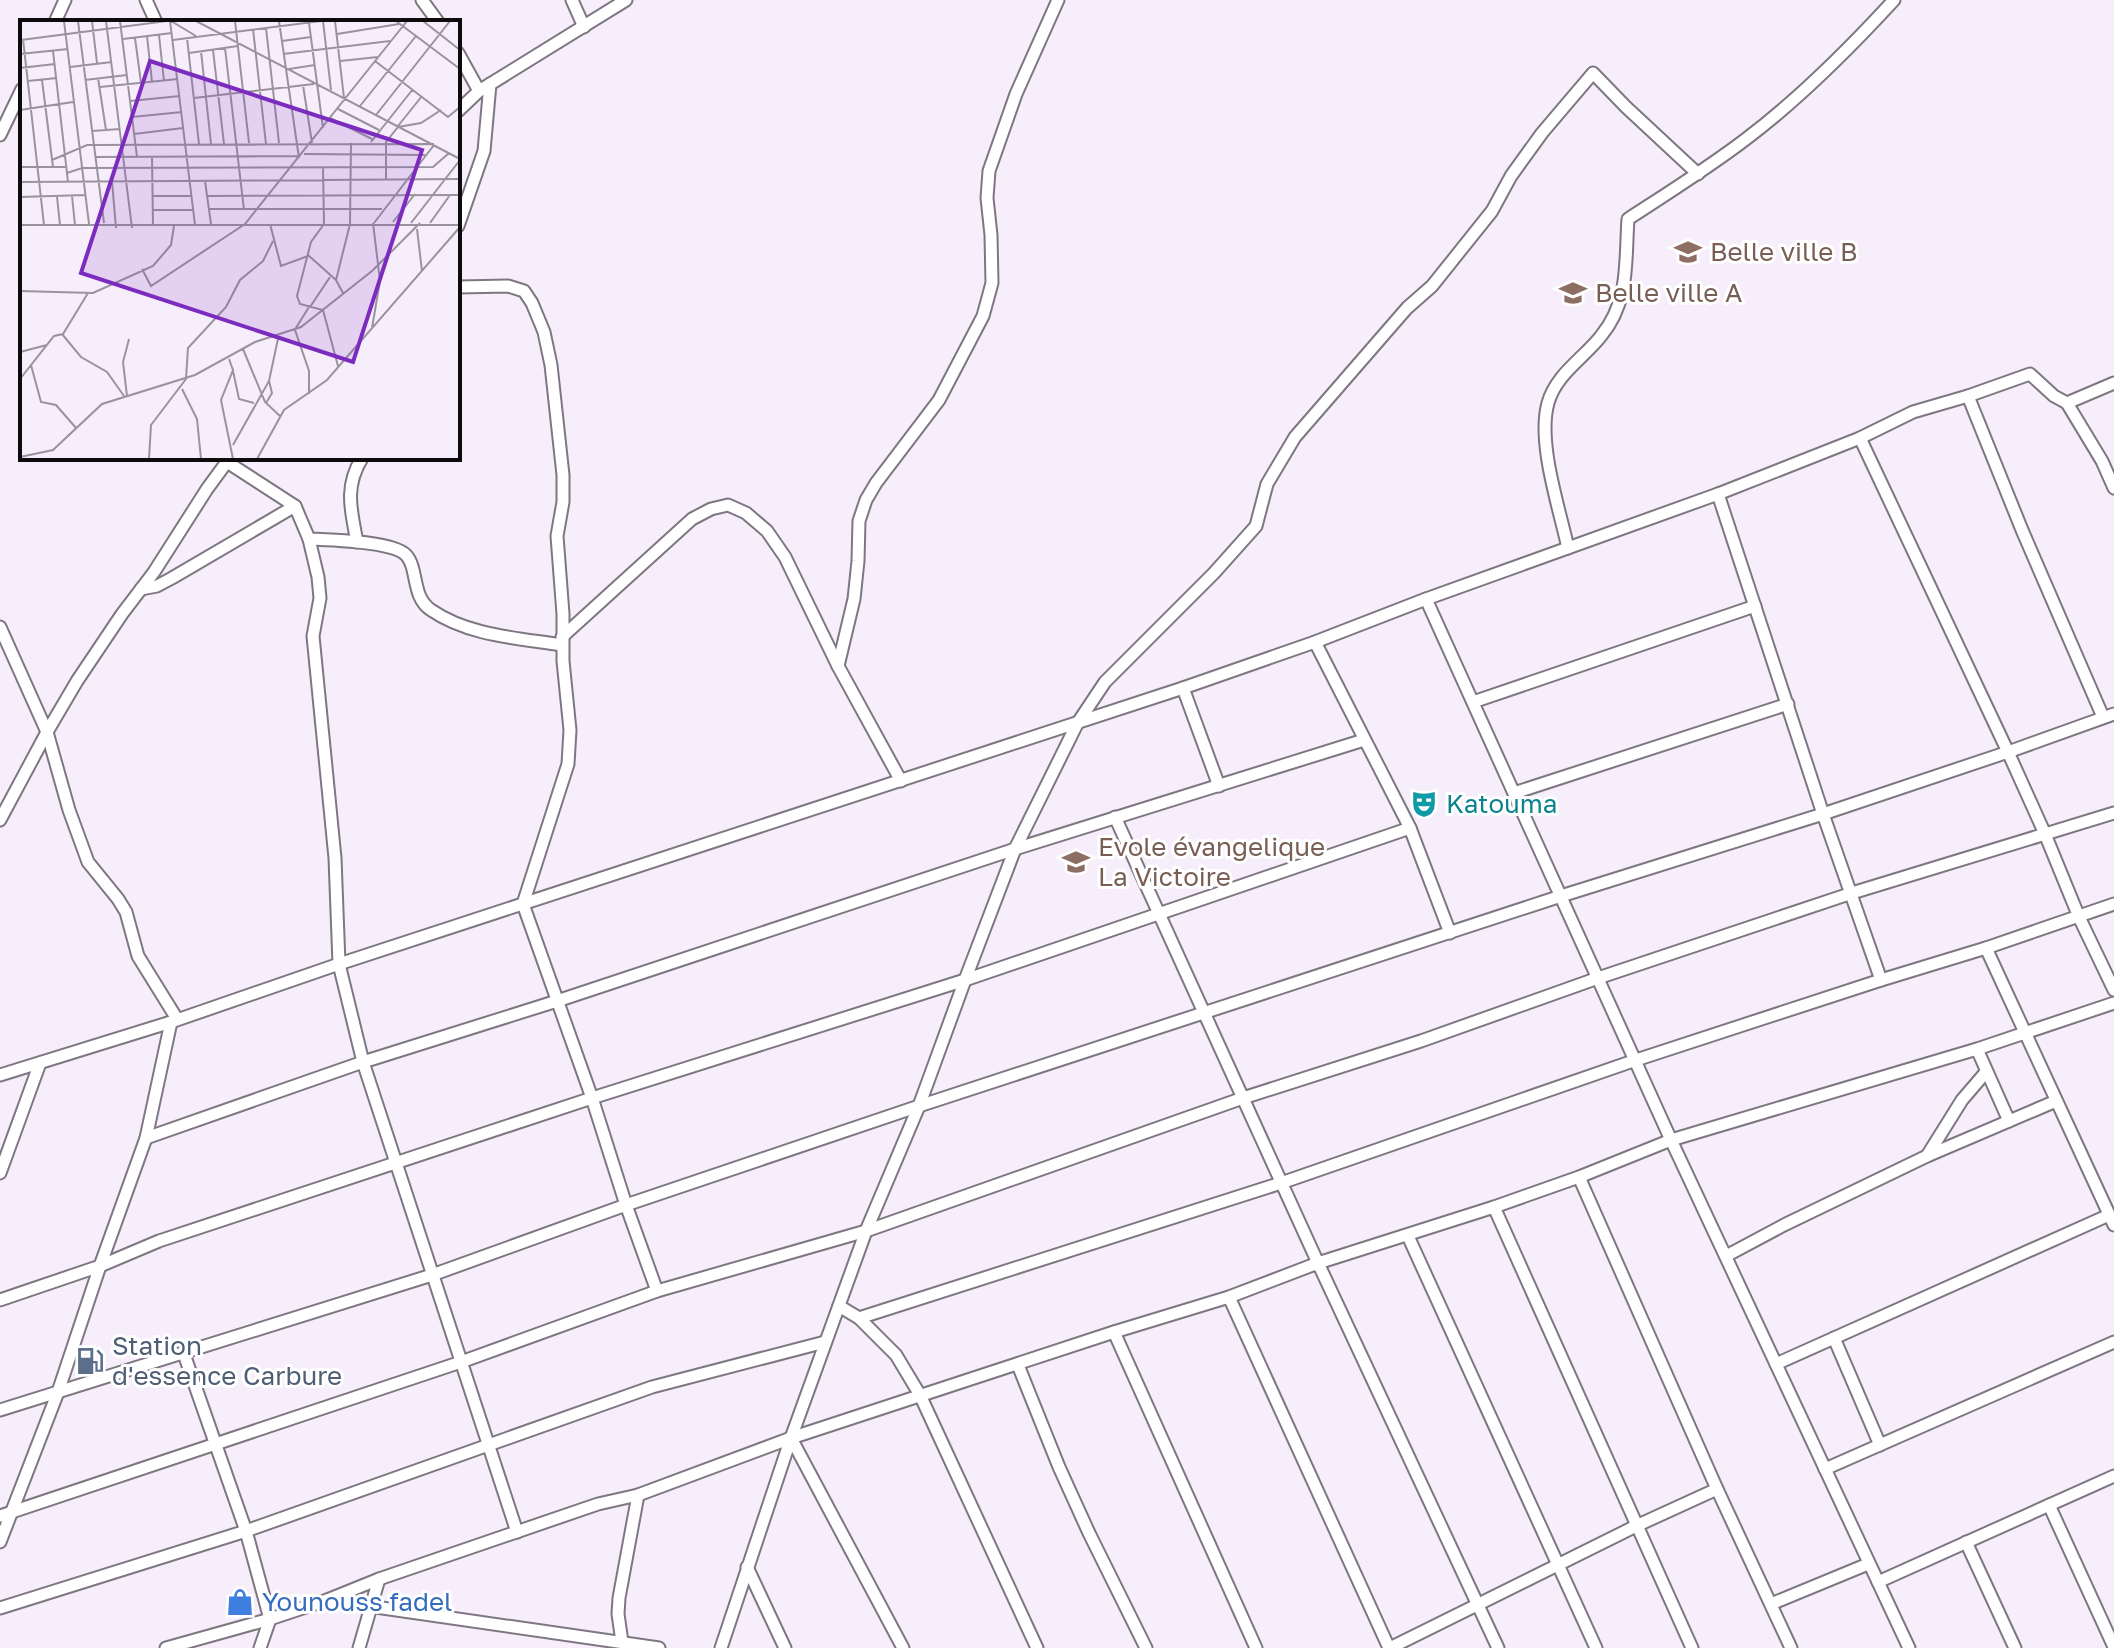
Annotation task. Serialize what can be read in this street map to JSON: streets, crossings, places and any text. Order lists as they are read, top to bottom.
{
  "places": {
    "school or university": ["Belle ville B", "Belle ville A", "Evole évangelique La Victoire"],
    "theatre": ["Katouma"],
    "fuel station": ["Station d'essence Carbure"],
    "shop": ["Younouss fadel"]
  }
}
